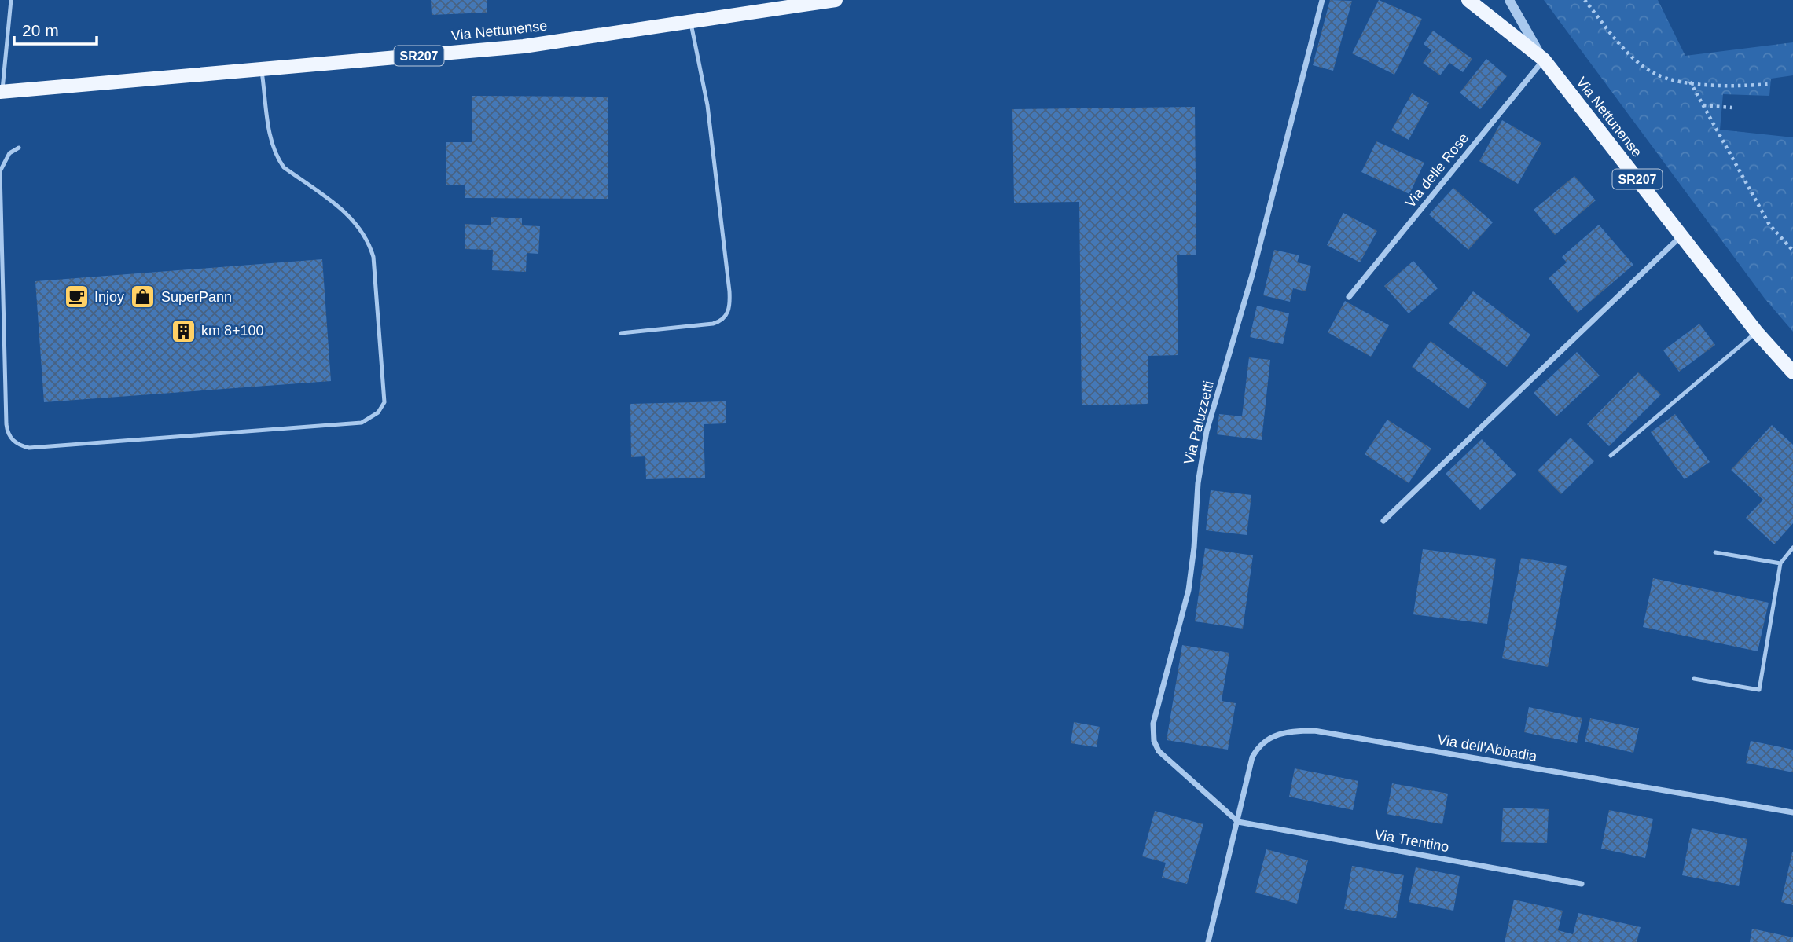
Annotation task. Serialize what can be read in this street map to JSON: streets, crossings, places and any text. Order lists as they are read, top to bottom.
{
  "streets": {
    "main road": ["Via Nettunense", "SR207"],
    "street": [
      "Via delle Rose",
      "Via Paluzzetti",
      "Via dell'Abbadia",
      "Via Trentino"
    ]
  },
  "crossings": [
    ["Via Nettunense", "Via delle Rose"],
    ["Via Paluzzetti", "Via dell'Abbadia"],
    ["Via Paluzzetti", "Via Trentino"],
    ["Via dell'Abbadia", "Via Trentino"]
  ],
  "places": {
    "cafe": ["Injoy"],
    "shop": ["SuperPann"],
    "building": ["km 8+100"]
  },
  "scale_bar": "20 m"
}
